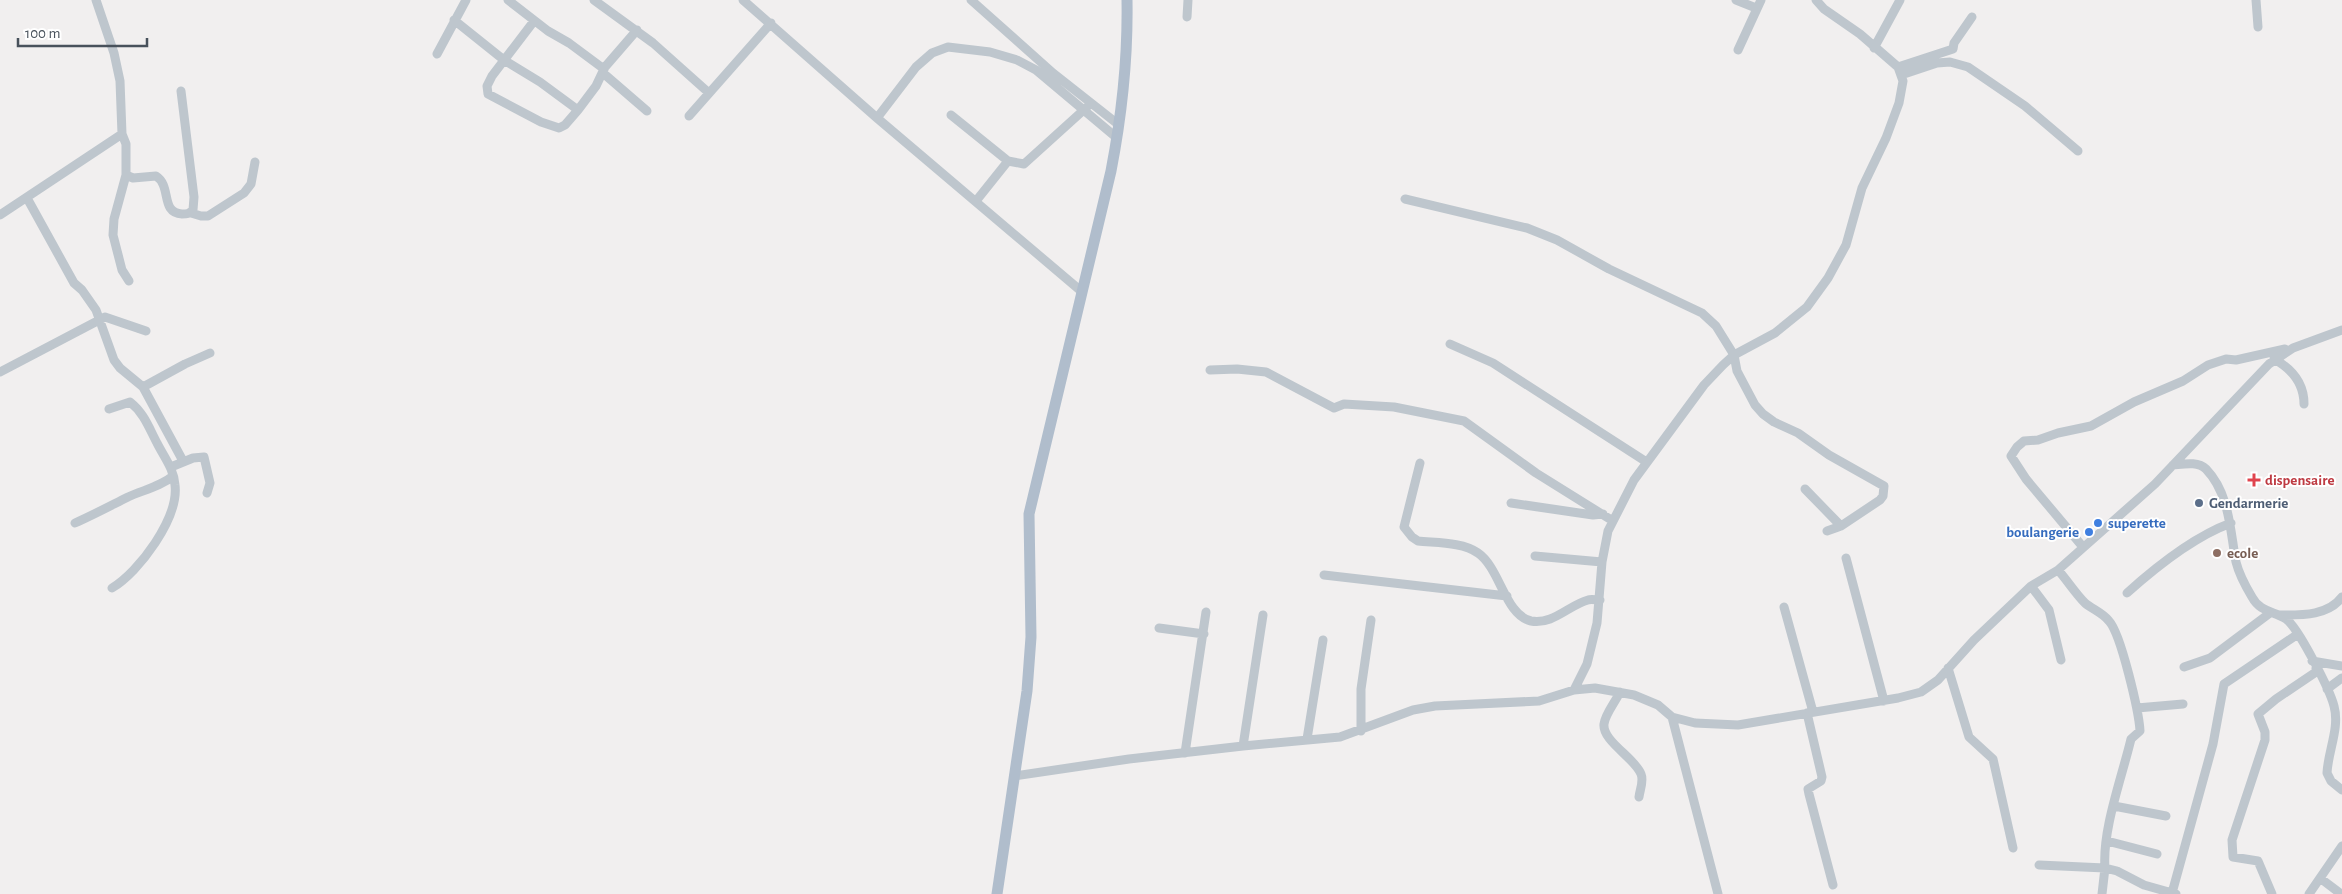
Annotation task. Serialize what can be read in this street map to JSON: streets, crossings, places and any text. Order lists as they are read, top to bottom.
{
  "places": {
    "health": ["dispensaire"],
    "other": [
      "Gendarmerie",
      "superette",
      "boulangerie",
      "ecole"
    ]
  },
  "scale_bar": "100 m"
}
